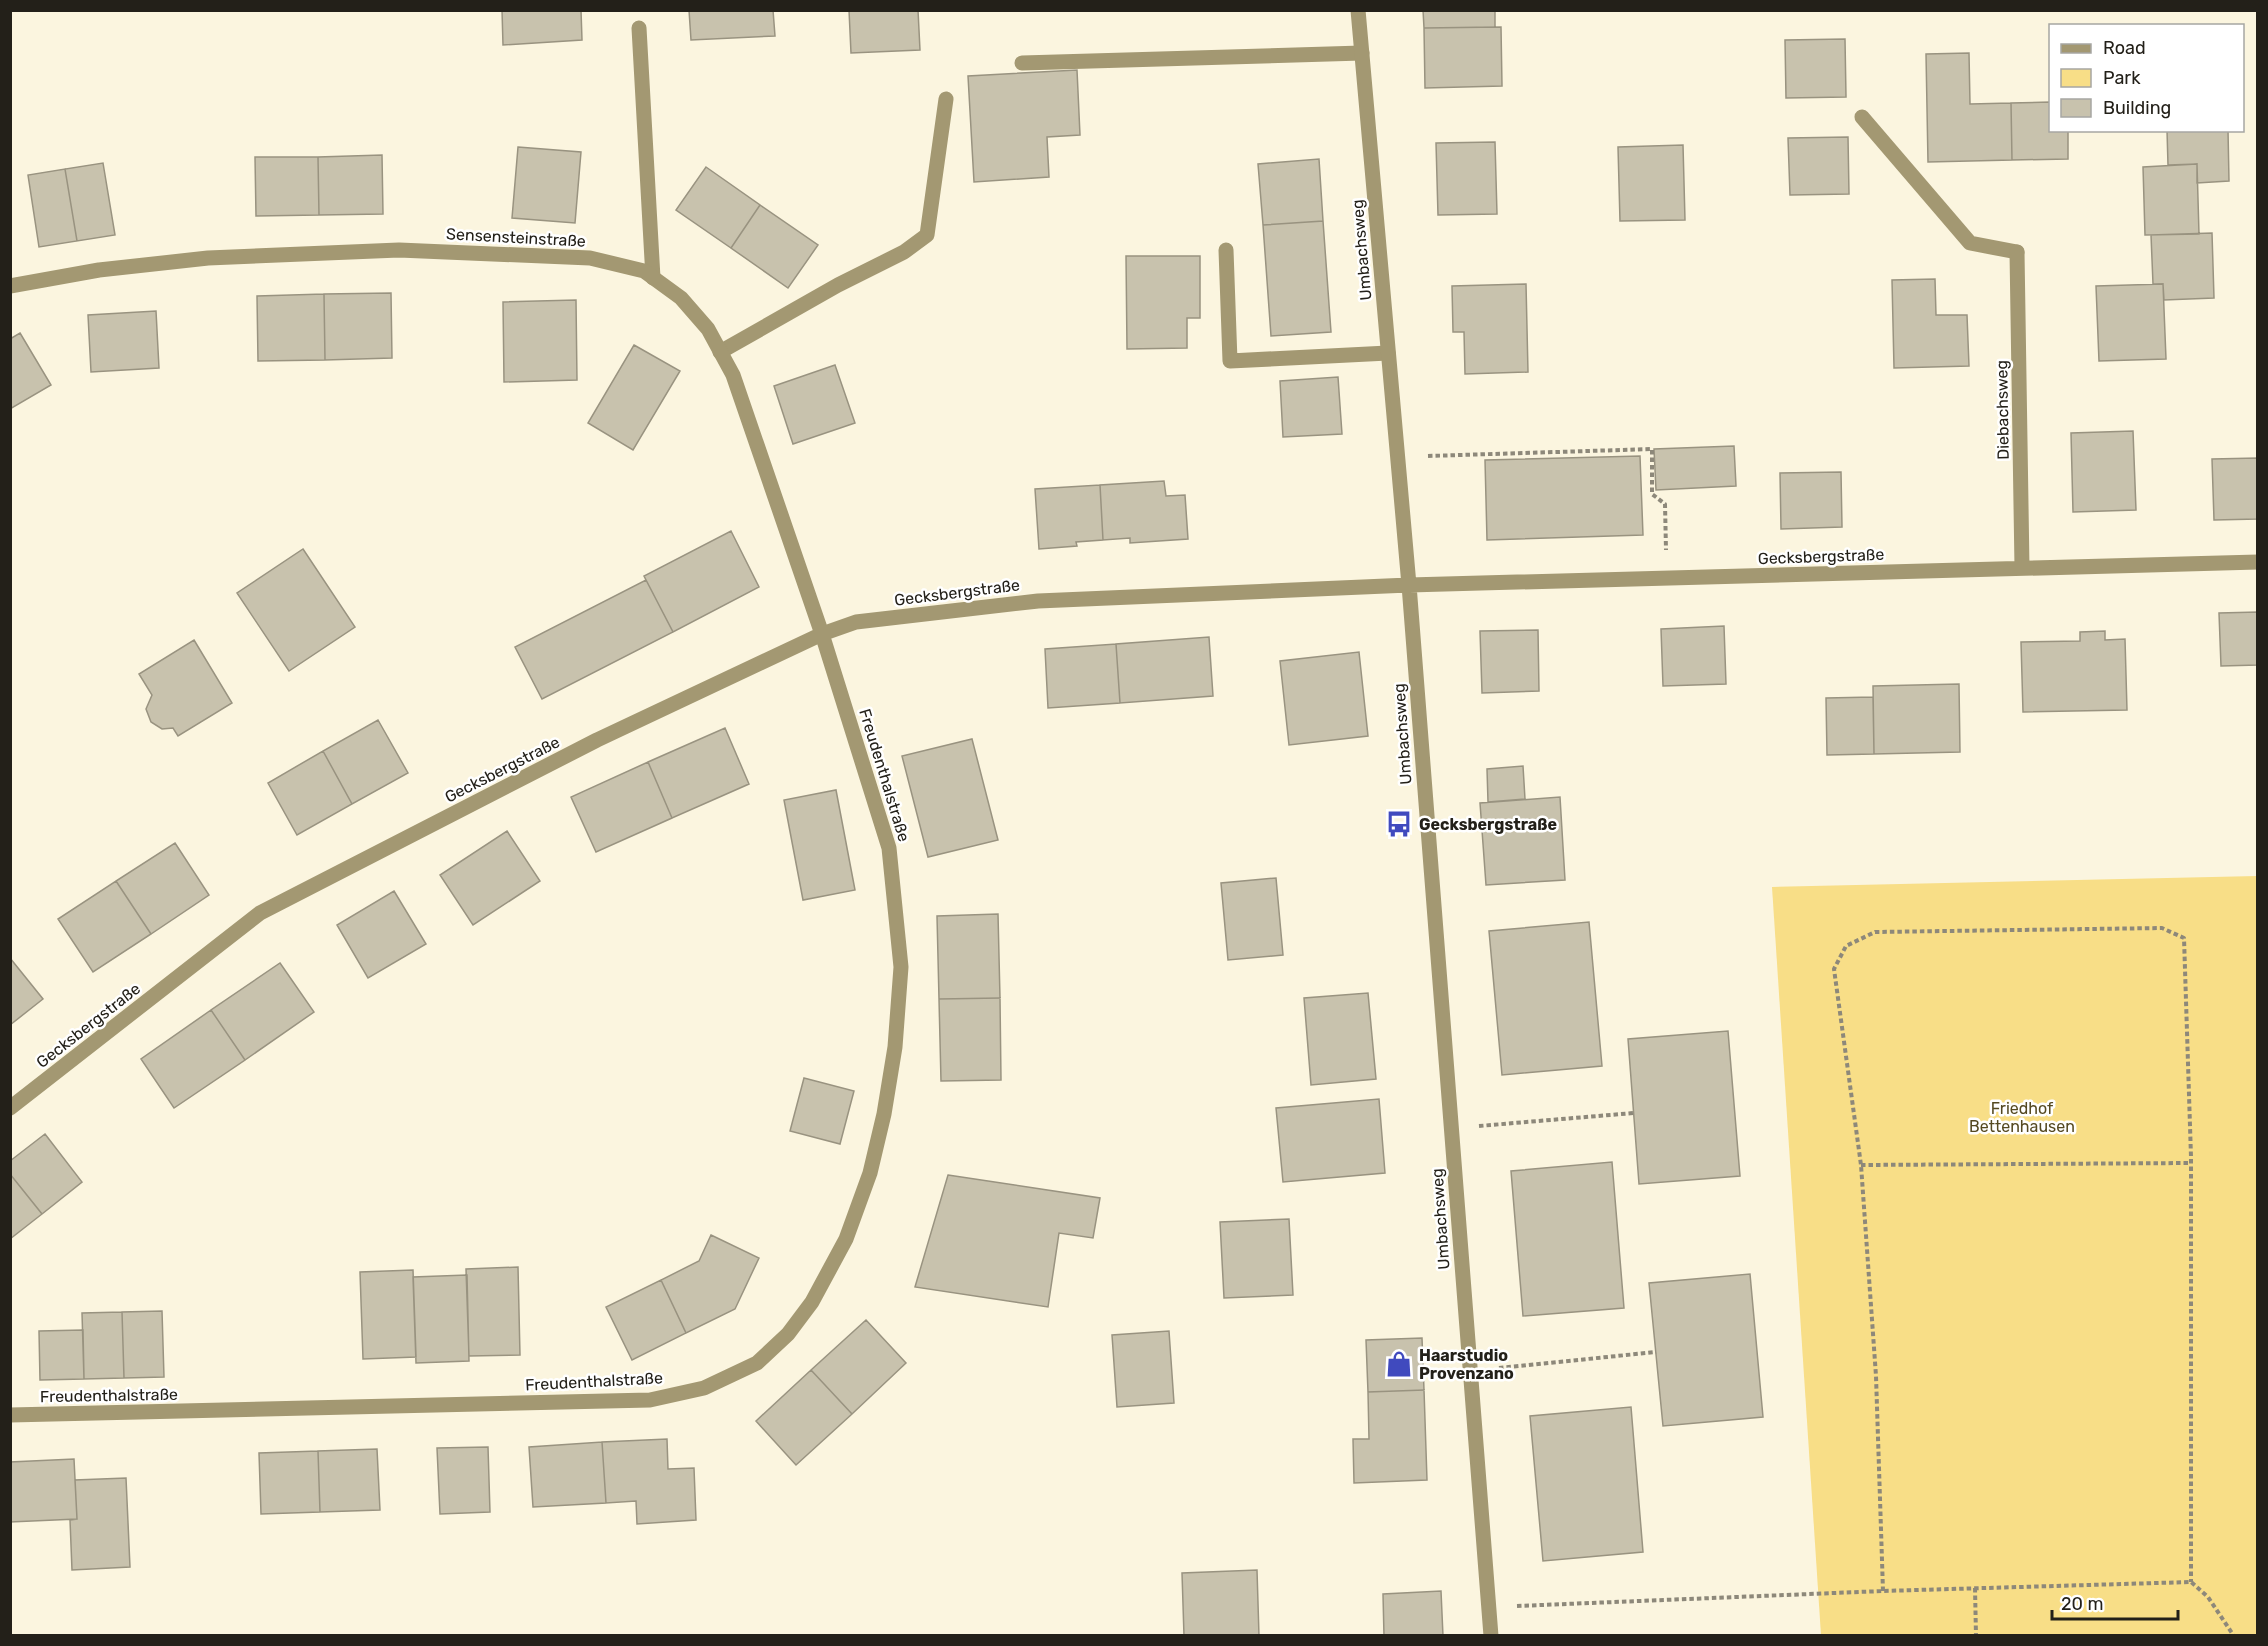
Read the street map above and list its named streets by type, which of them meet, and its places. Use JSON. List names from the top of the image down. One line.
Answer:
{"streets":{"street":["Sensensteinstraße","Umbachsweg","Diebachsweg","Gecksbergstraße","Freudenthalstraße"]},"crossings":[["Sensensteinstraße","Gecksbergstraße"],["Sensensteinstraße","Freudenthalstraße"],["Umbachsweg","Gecksbergstraße"],["Diebachsweg","Gecksbergstraße"],["Gecksbergstraße","Freudenthalstraße"]],"parks":["Friedhof Bettenhausen"],"places":{"bus stop":["Gecksbergstraße"],"shop":["Haarstudio Provenzano"]},"legend":["Road","Park","Building"],"scale_bar":"20 m"}
